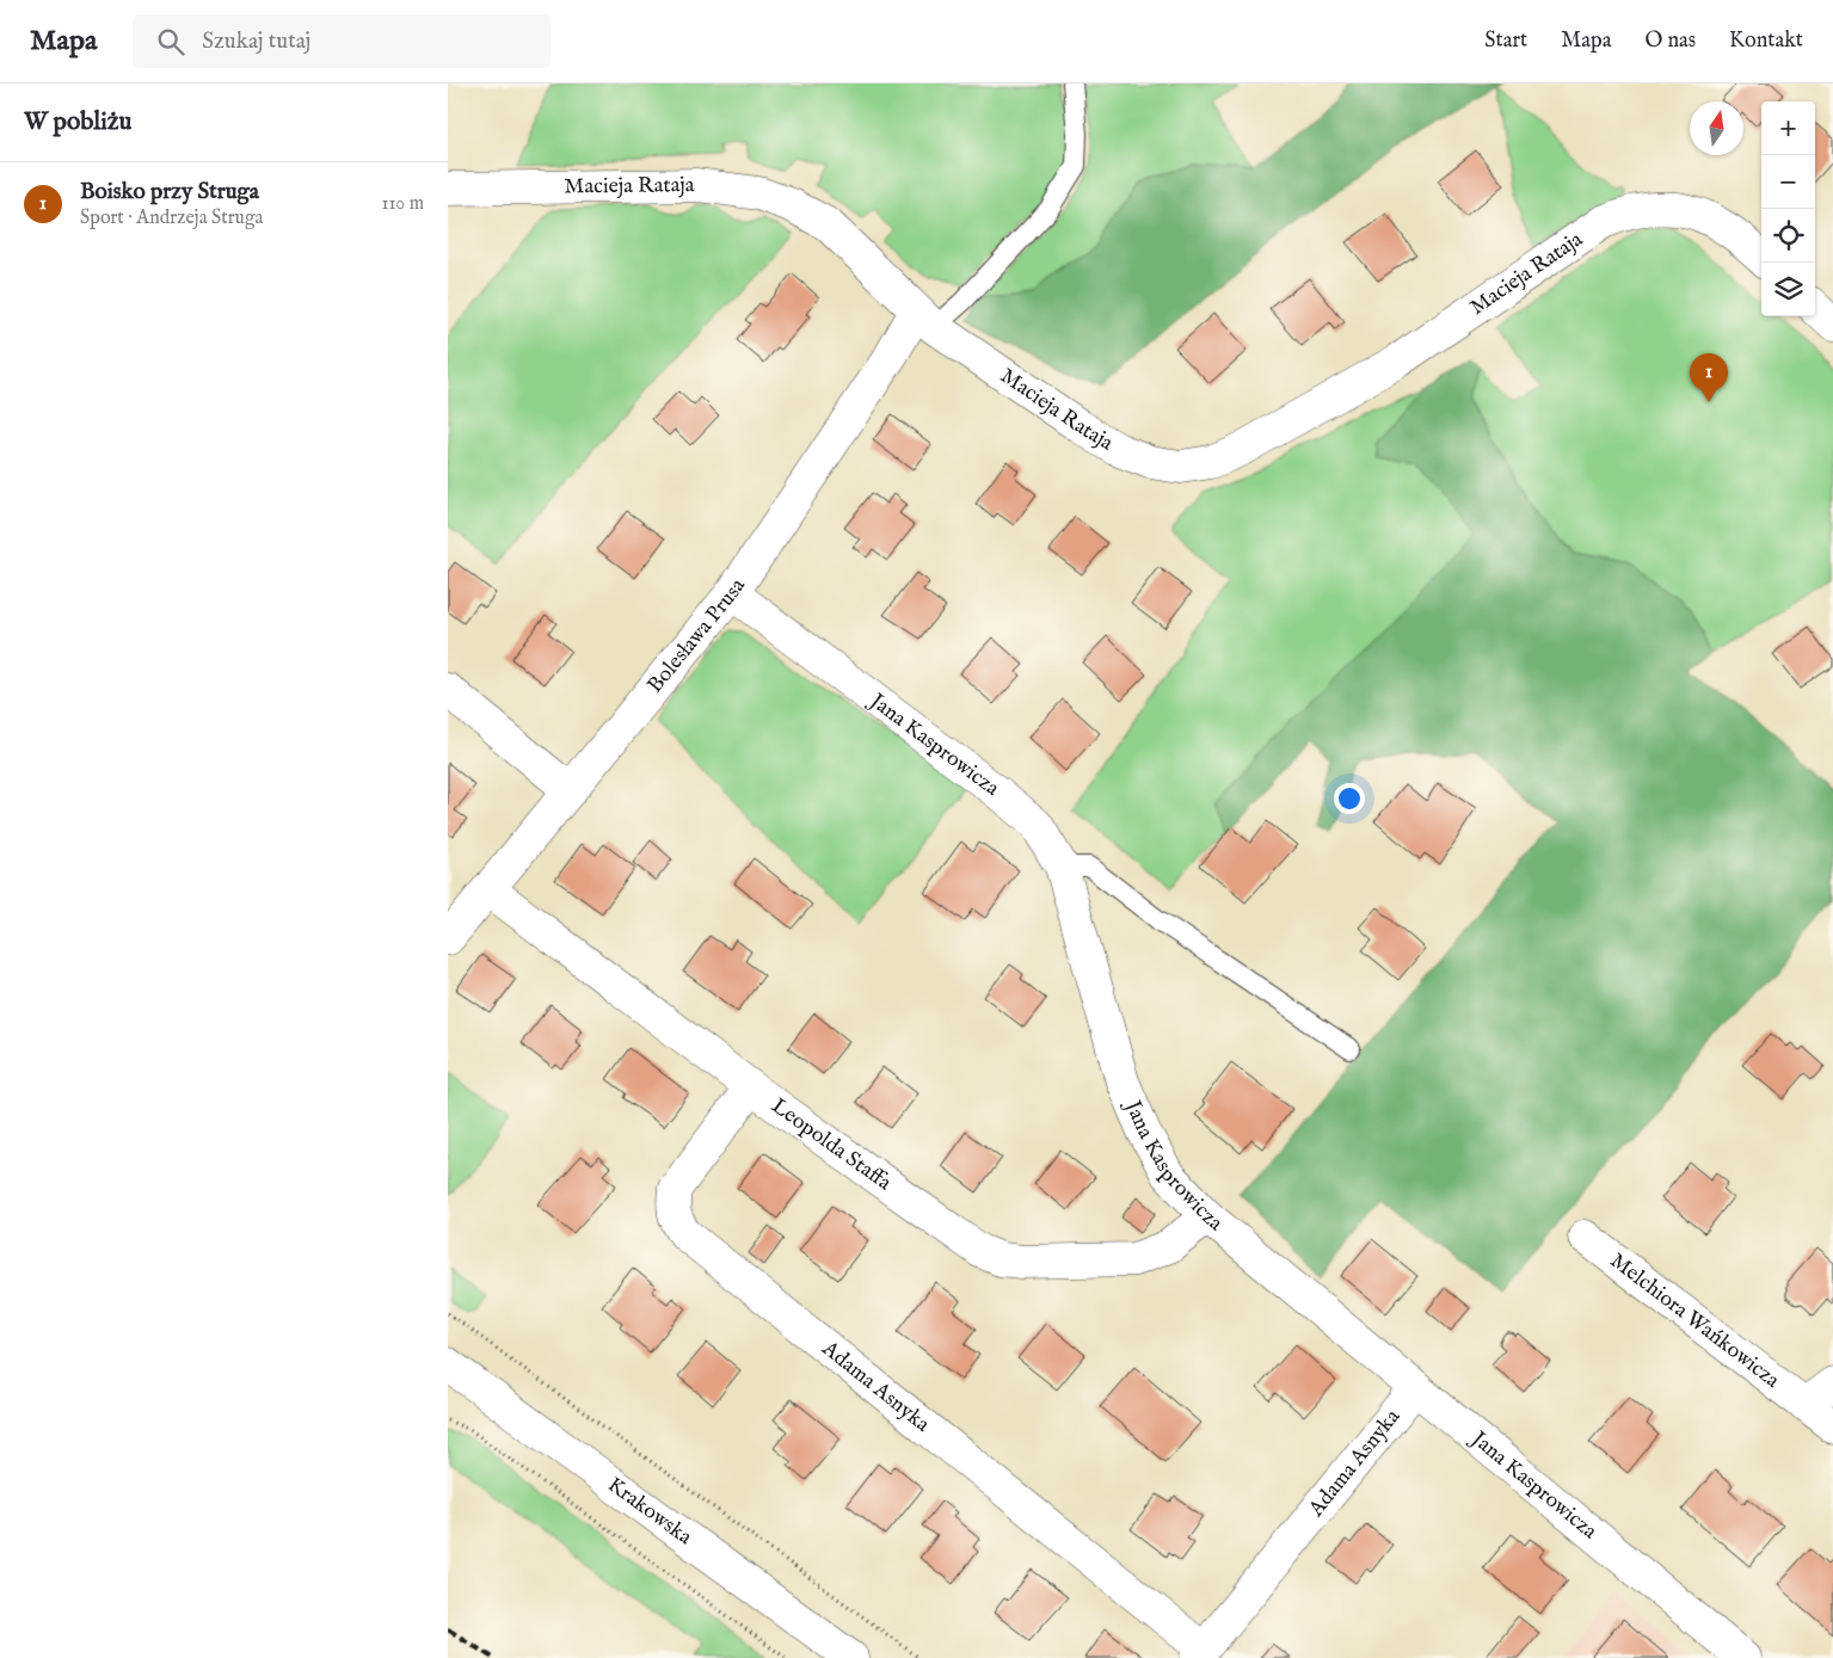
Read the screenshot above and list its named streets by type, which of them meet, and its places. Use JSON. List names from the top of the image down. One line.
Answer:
{"streets":{"street":["Macieja Rataja","Bolesława Prusa","Jana Kasprowicza","Leopolda Staffa","Melchiora Wańkowicza","Adama Asnyka","Krakowska"]},"crossings":[["Macieja Rataja","Bolesława Prusa"],["Bolesława Prusa","Jana Kasprowicza"],["Bolesława Prusa","Leopolda Staffa"],["Jana Kasprowicza","Leopolda Staffa"],["Jana Kasprowicza","Adama Asnyka"],["Leopolda Staffa","Adama Asnyka"]],"north":"top","page":{"header":"Mapa","search":"Szukaj tutaj","nav":["Start","Mapa","O nas","Kontakt"],"heading":"W pobliżu","map_buttons":["+","−"],"list":[{"mark":"1","name":"Boisko przy Struga","note":"Sport · Andrzeja Struga","value":"110 m"}],"pins":"1"}}
